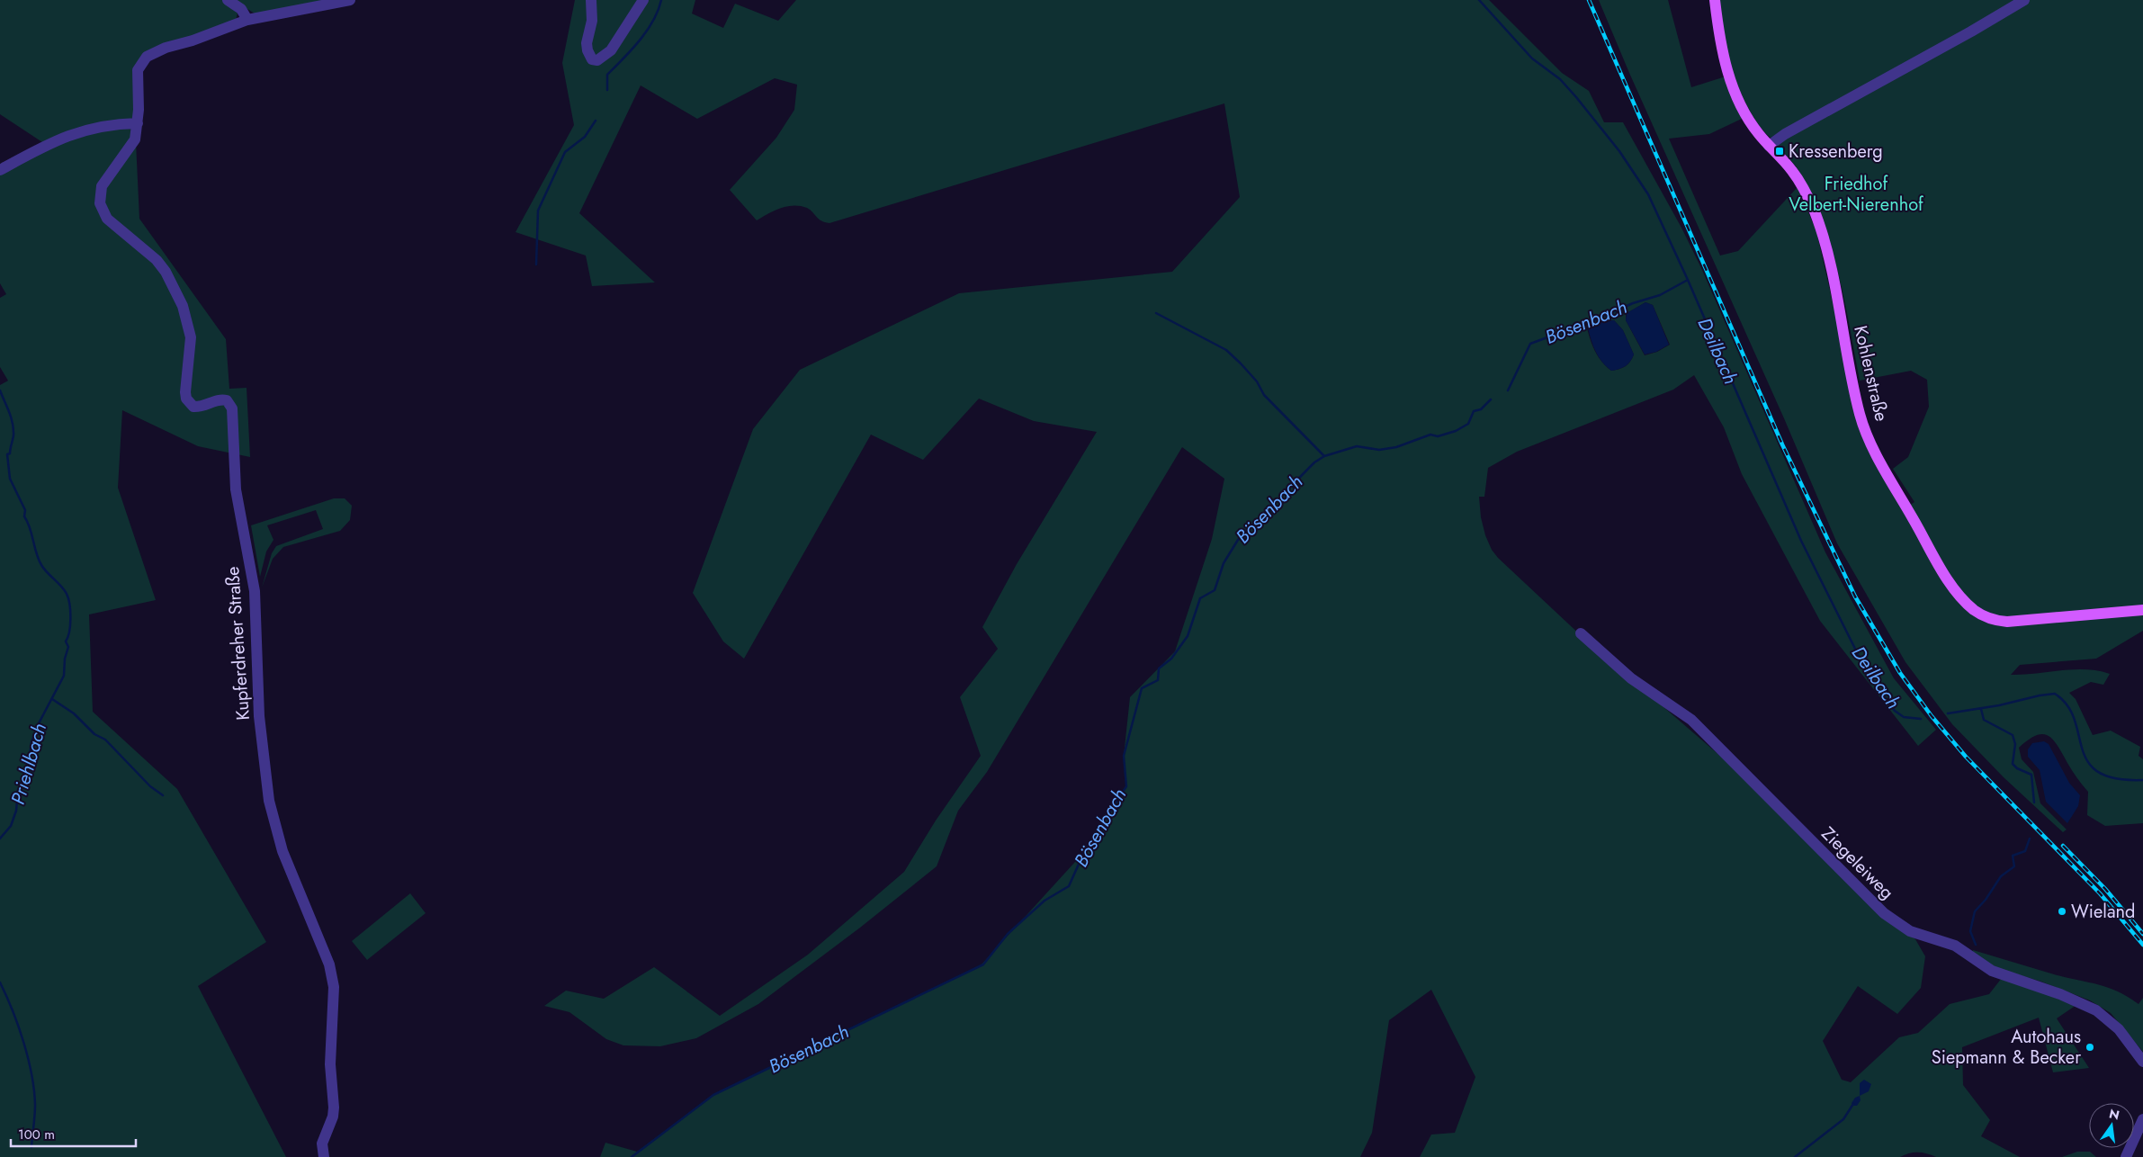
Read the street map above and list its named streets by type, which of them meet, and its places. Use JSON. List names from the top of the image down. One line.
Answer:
{"streets":{"main road":["Kohlenstraße"],"street":["Kupferdreher Straße","Ziegeleiweg"]},"water":["Bösenbach","Deilbach","Priehlbach"],"parks":["Friedhof Velbert-Nierenhof"],"places":{"transit":["Kressenberg"],"other":["Wieland","Autohaus Siepmann & Becker"]},"scale_bar":"100 m","north":"top"}
